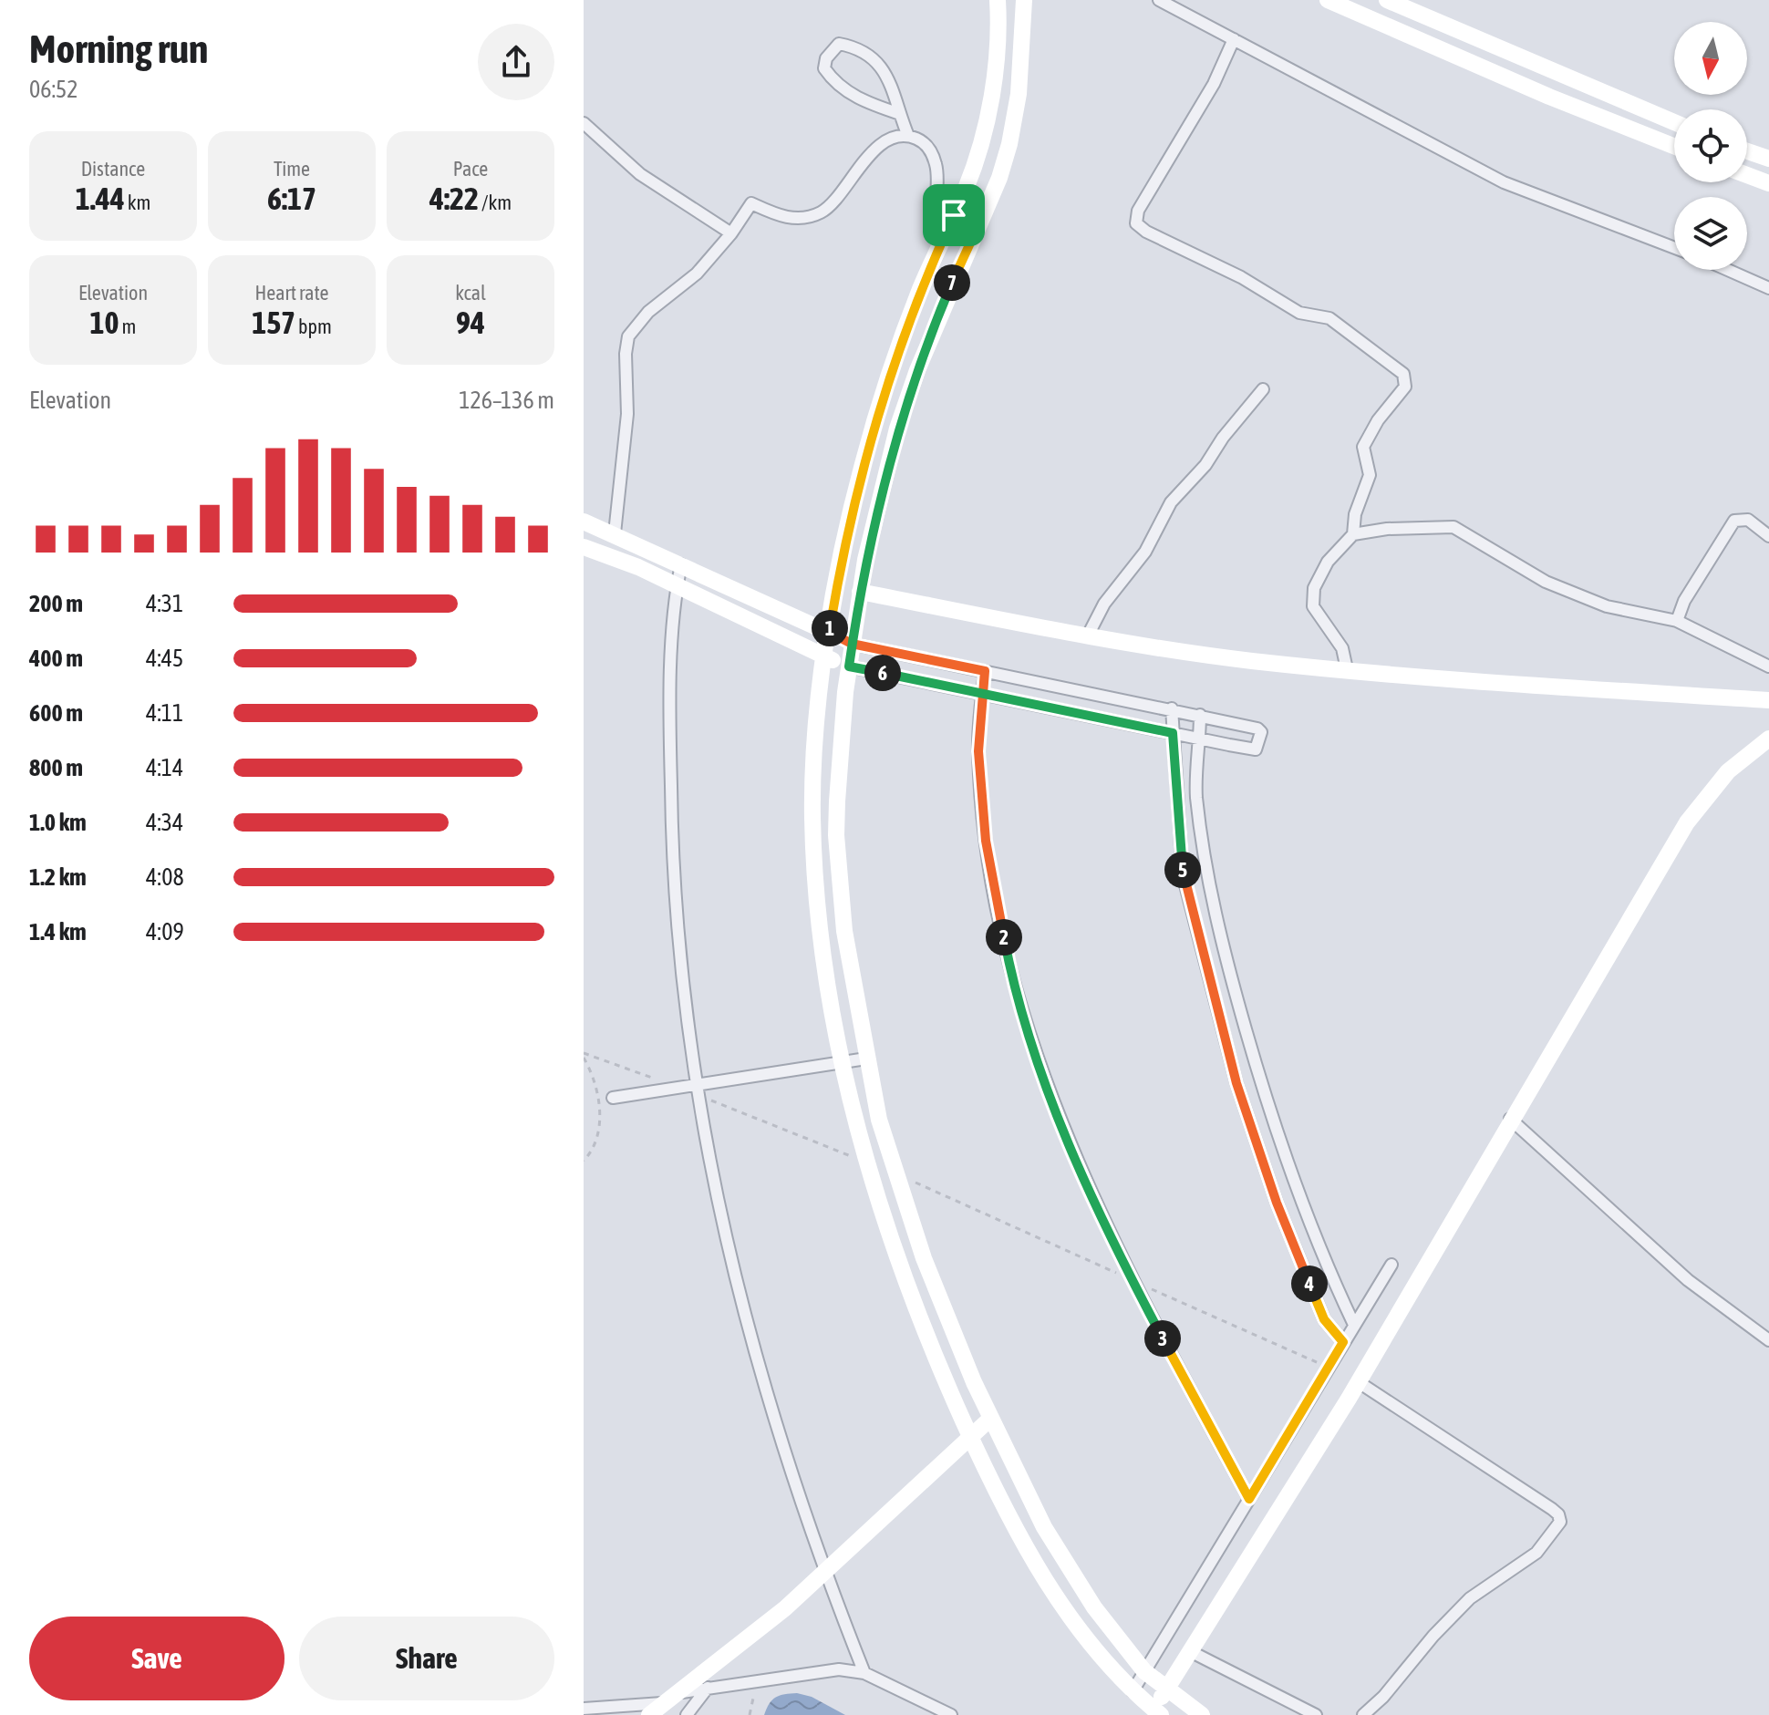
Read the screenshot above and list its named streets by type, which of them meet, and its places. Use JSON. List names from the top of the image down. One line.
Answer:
{"north":"bottom","page":{"heading":["Morning run","06:52"],"stats":[["Distance","1.44 km"],["Time","6:17"],["Pace","4:22 /km"],["Elevation","10 m"],["Heart rate","157 bpm"],["kcal","94"]],"pins":["7","1","6","5","2","4","3"],"chart":["Elevation","126–136 m"],"list":[{"name":"200 m","note":"4:31"},{"name":"400 m","note":"4:45"},{"name":"600 m","note":"4:11"},{"name":"800 m","note":"4:14"},{"name":"1.0 km","note":"4:34"},{"name":"1.2 km","note":"4:08"},{"name":"1.4 km","note":"4:09"}],"buttons":["Save","Share"]}}
